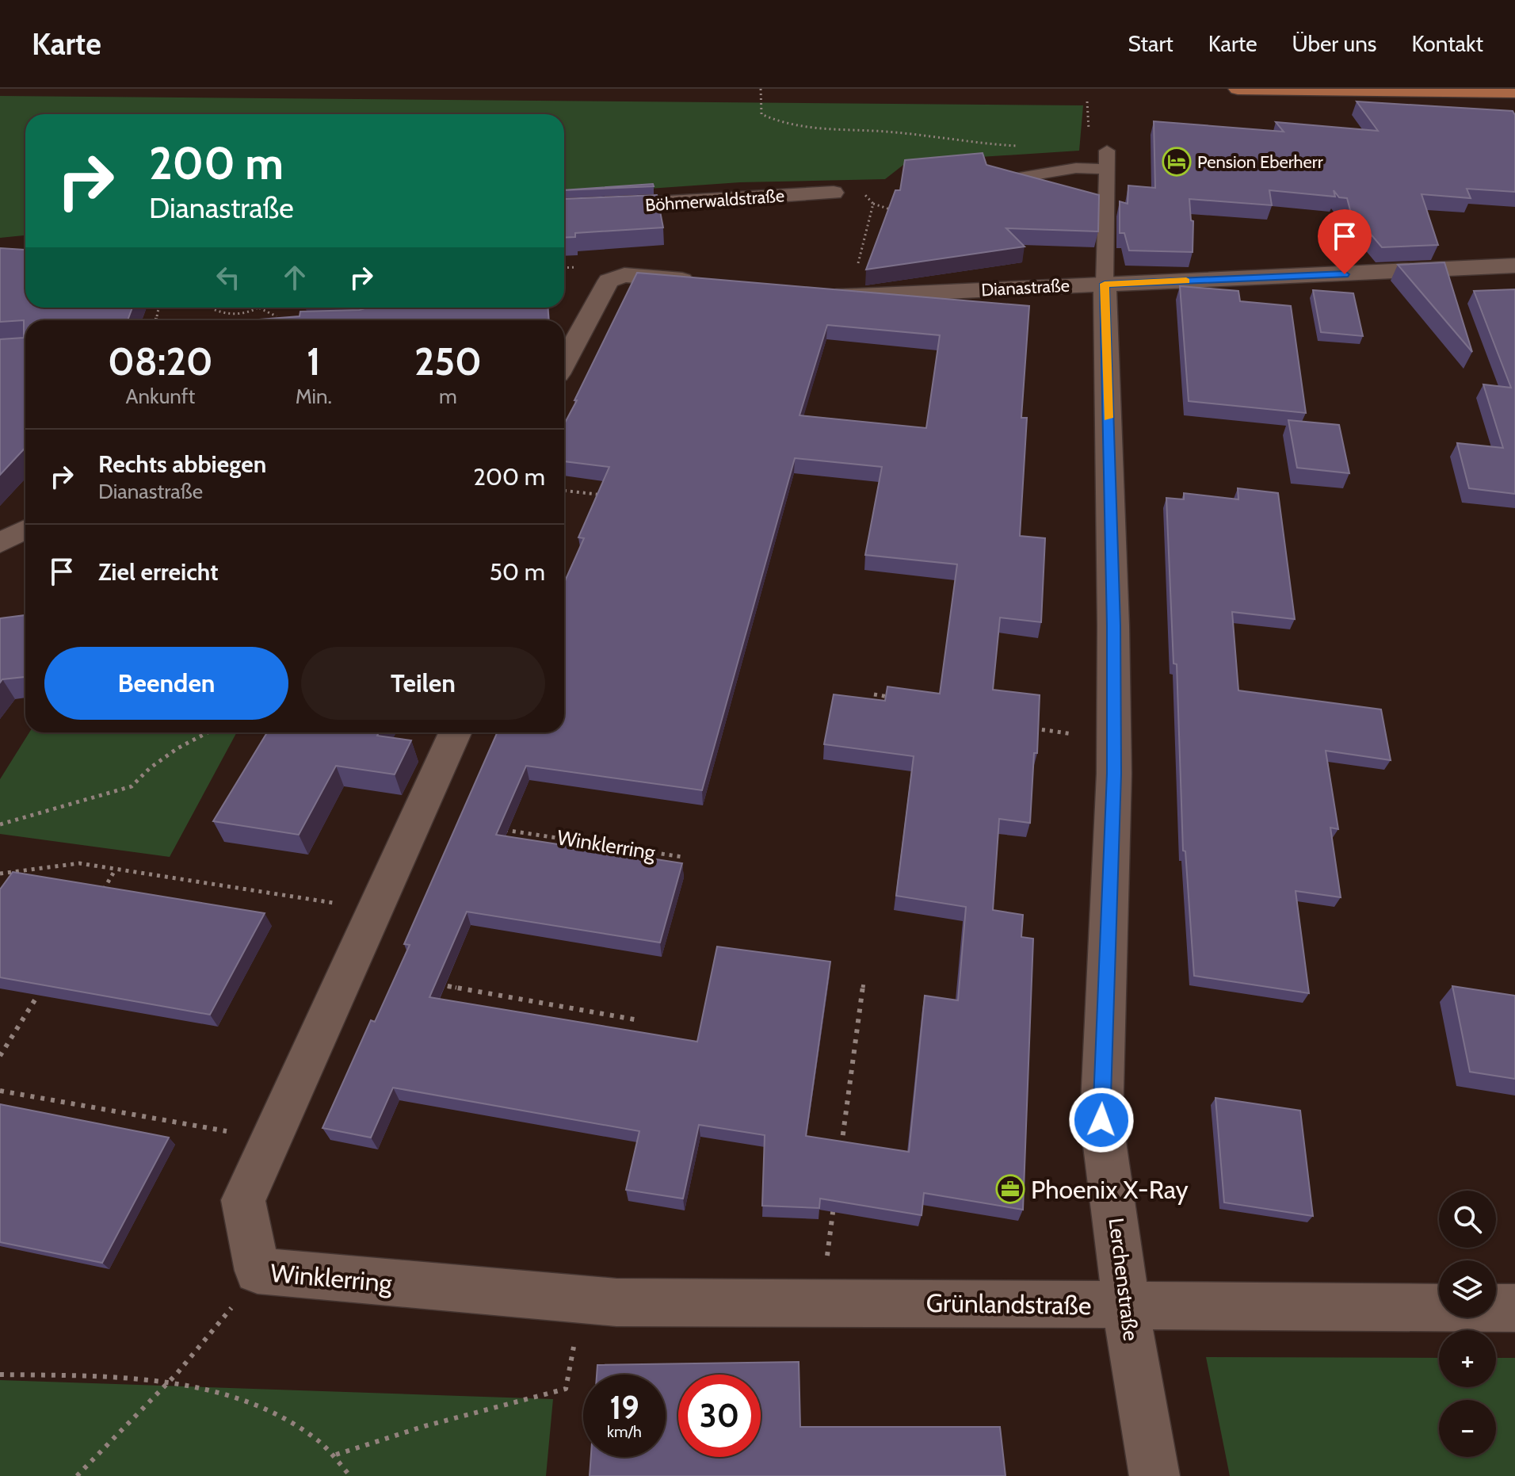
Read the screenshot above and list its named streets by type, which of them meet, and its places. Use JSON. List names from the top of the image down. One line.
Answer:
{"streets":{"street":["Böhmerwaldstraße","Dianastraße","Winklerring","Lerchenstraße","Grünlandstraße"]},"crossings":[["Dianastraße","Lerchenstraße"],["Winklerring","Grünlandstraße"],["Lerchenstraße","Grünlandstraße"]],"places":{"hotel":["Pension Eberherr"],"office":["Phoenix X-Ray"]},"page":{"header":"Karte","nav":["Start","Karte","Über uns","Kontakt"],"turn":["200 m","Dianastraße"],"eta":["08:20","Ankunft","1","Min.","250","m"],"list":[{"name":"Rechts abbiegen","note":"Dianastraße","value":"200 m"},{"name":"Ziel erreicht","value":"50 m"}],"buttons":["Beenden","Teilen"],"map_buttons":["+","−"],"speed":"19 km/h","limit":"30"}}
